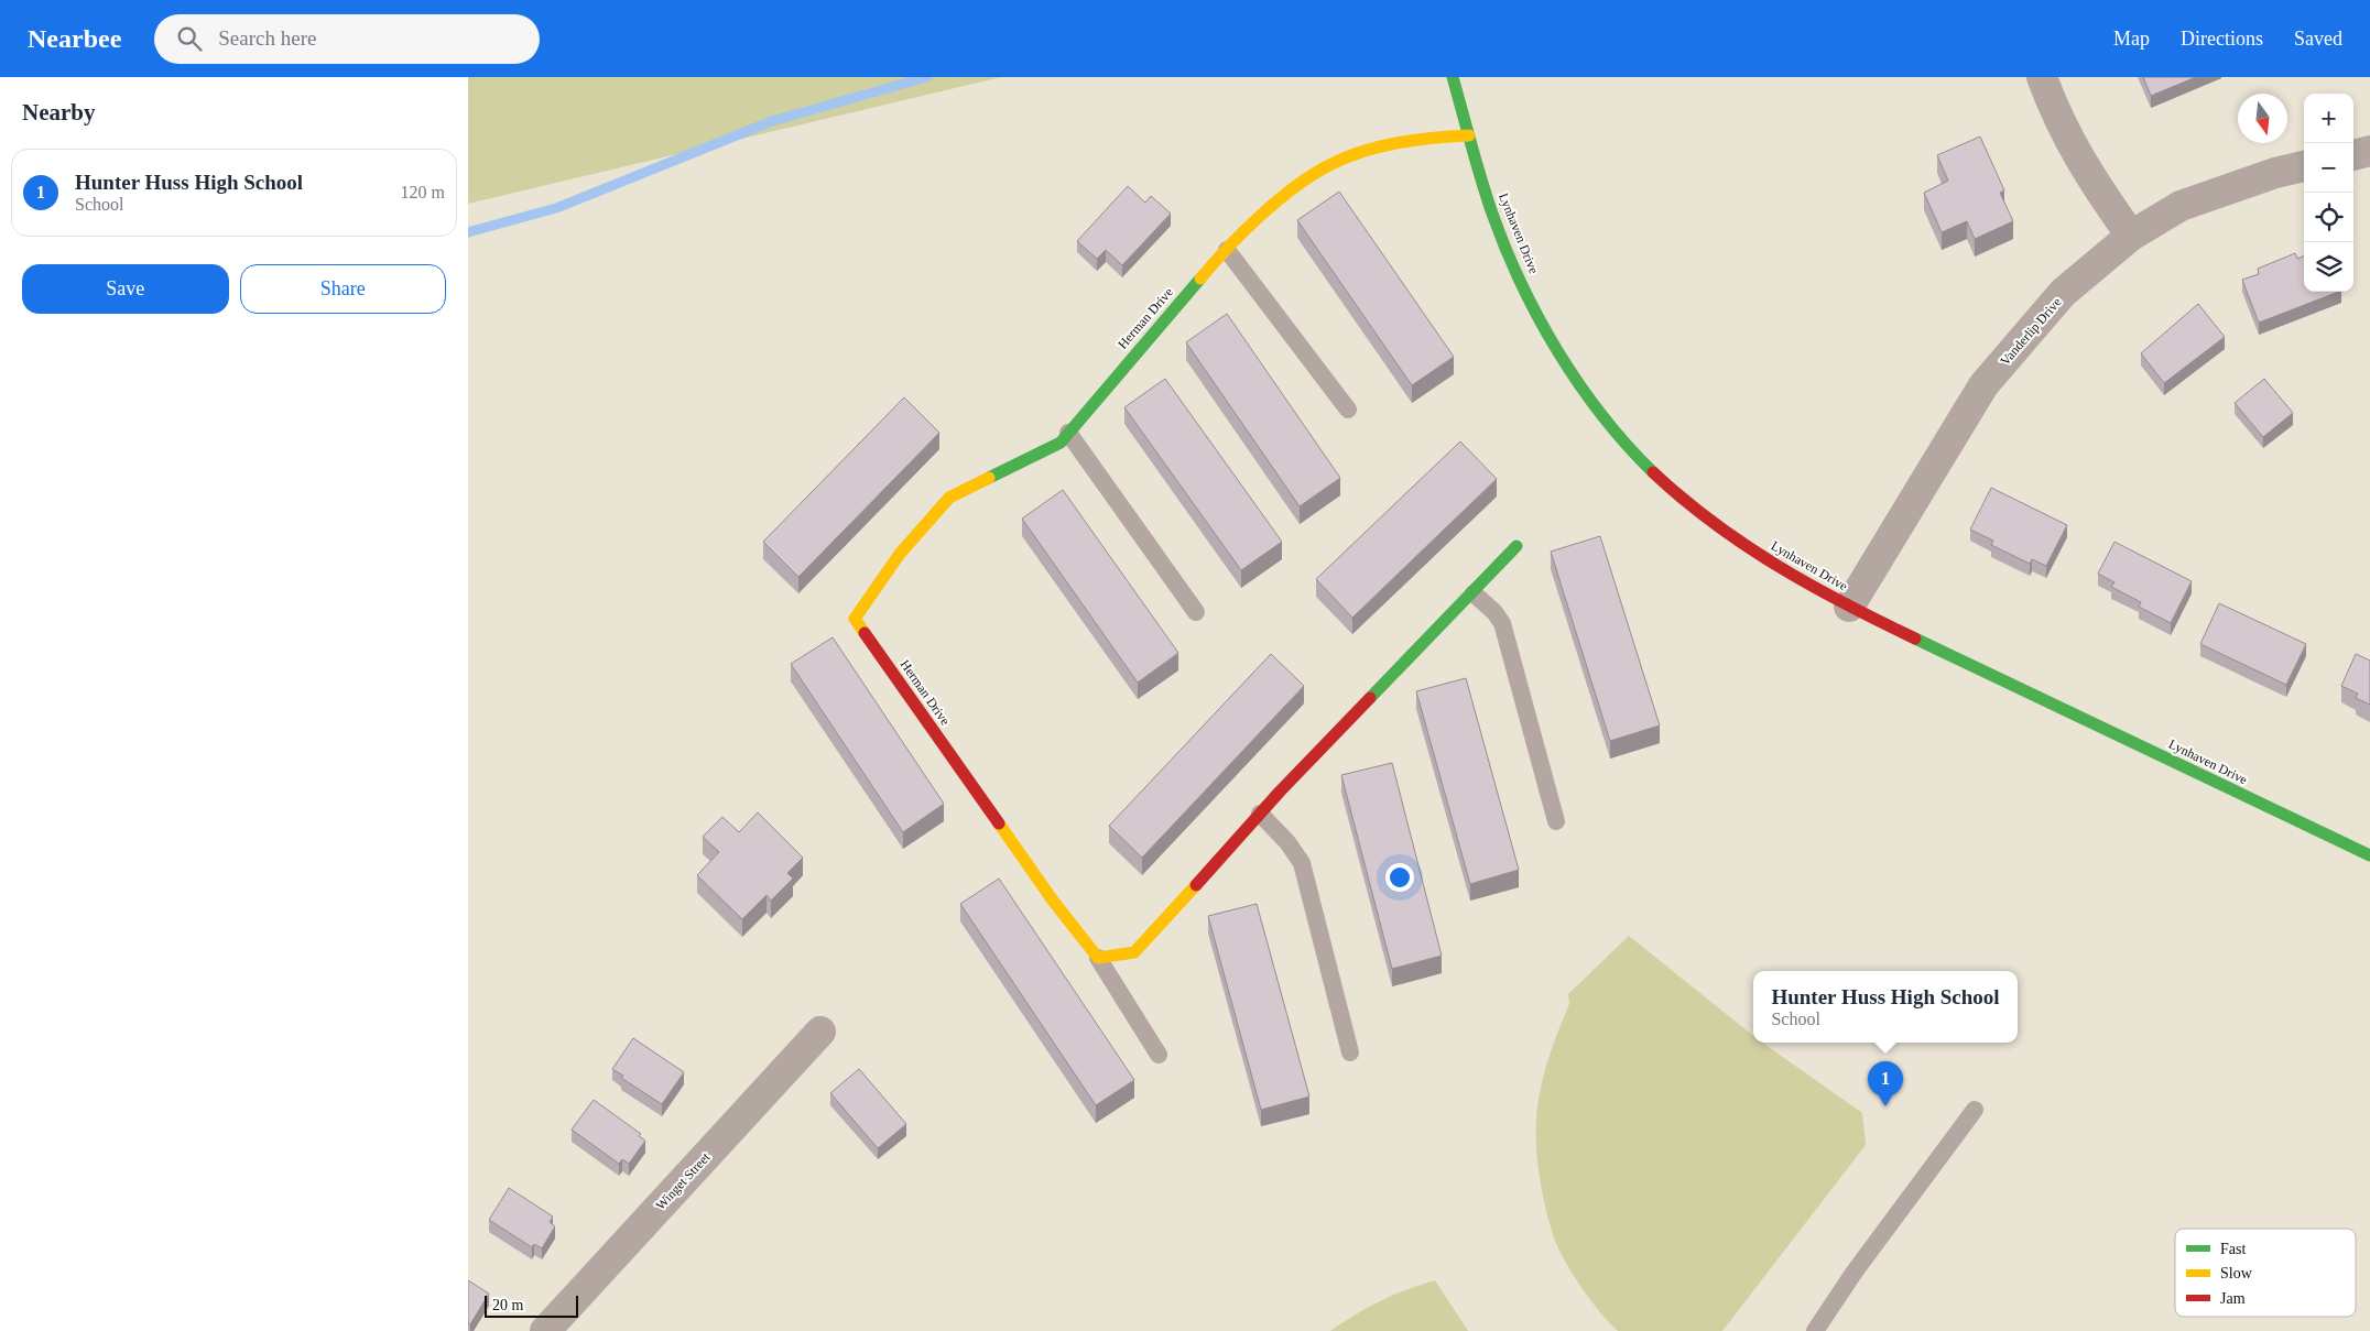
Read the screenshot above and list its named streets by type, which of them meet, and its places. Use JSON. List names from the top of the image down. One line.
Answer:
{"streets":{"street":["Lynhaven Drive","Herman Drive","Vanderlip Drive","Winget Street"]},"crossings":[["Lynhaven Drive","Herman Drive"],["Lynhaven Drive","Vanderlip Drive"]],"legend":["Fast","Slow","Jam"],"scale_bar":"20 m","north":"bottom","page":{"header":"Nearbee","search":"Search here","nav":["Map","Directions","Saved"],"heading":"Nearby","map_buttons":["+","−"],"list":[{"mark":"1","name":"Hunter Huss High School","note":"School","value":"120 m"}],"buttons":["Save","Share"],"popup":["Hunter Huss High School","School"],"pins":"1","scale":"20 m"}}
